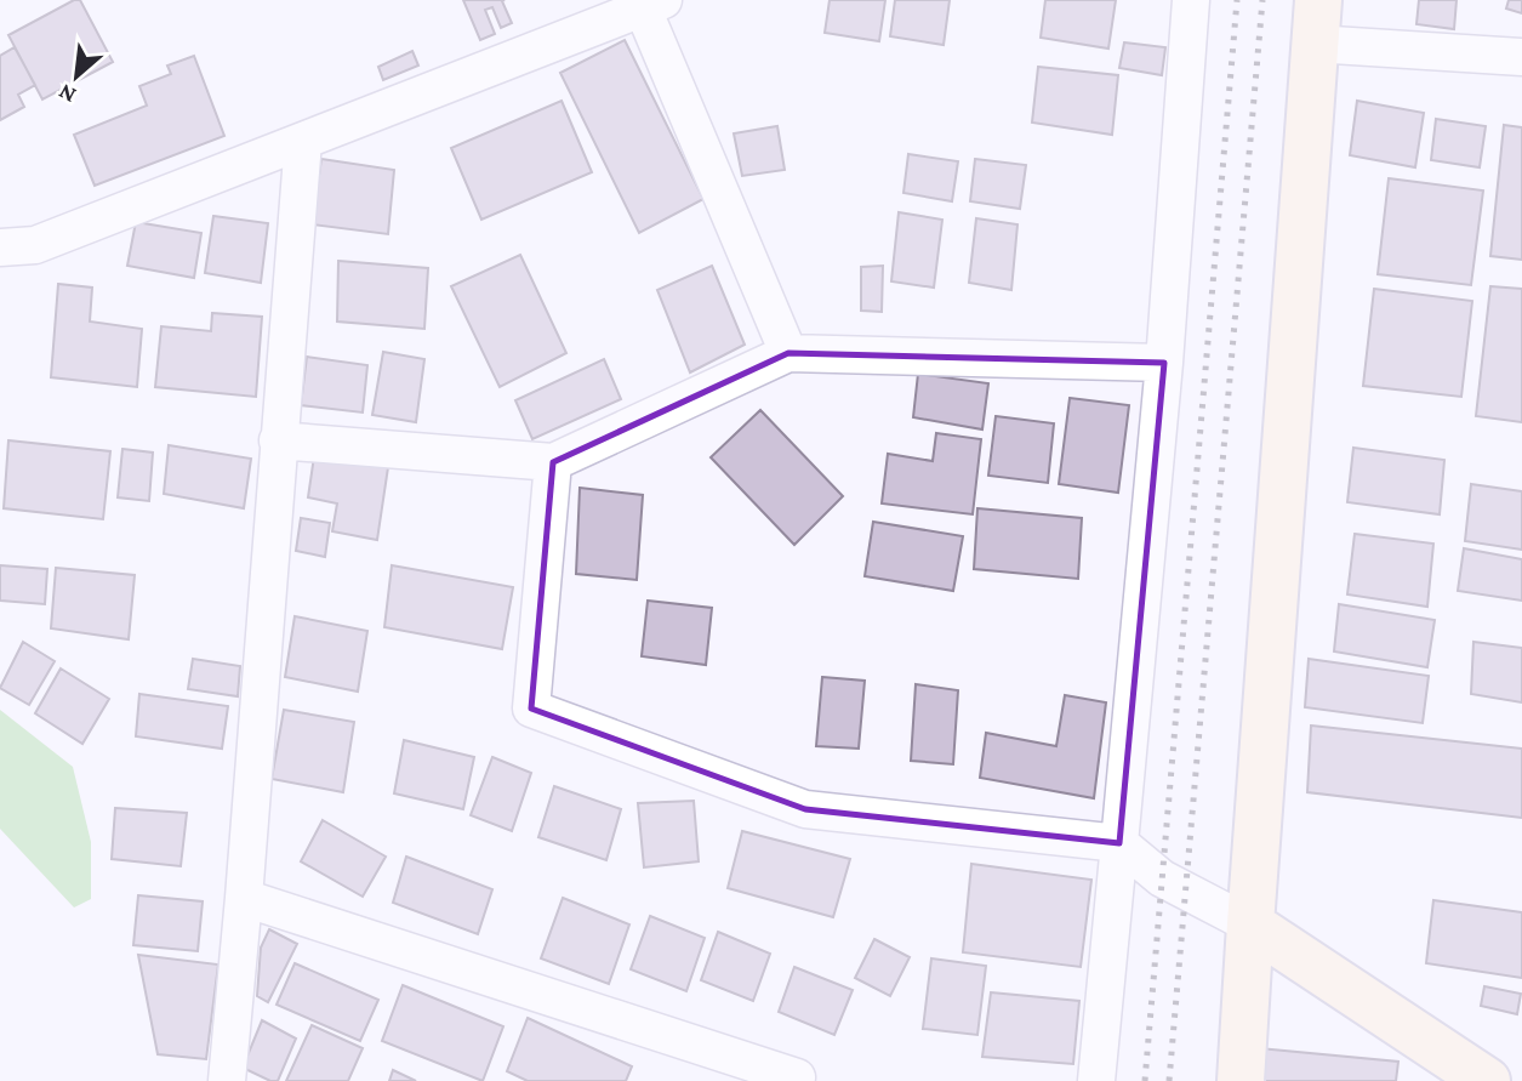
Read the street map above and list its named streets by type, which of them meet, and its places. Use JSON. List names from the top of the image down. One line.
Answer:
{"north":"bottom left"}
